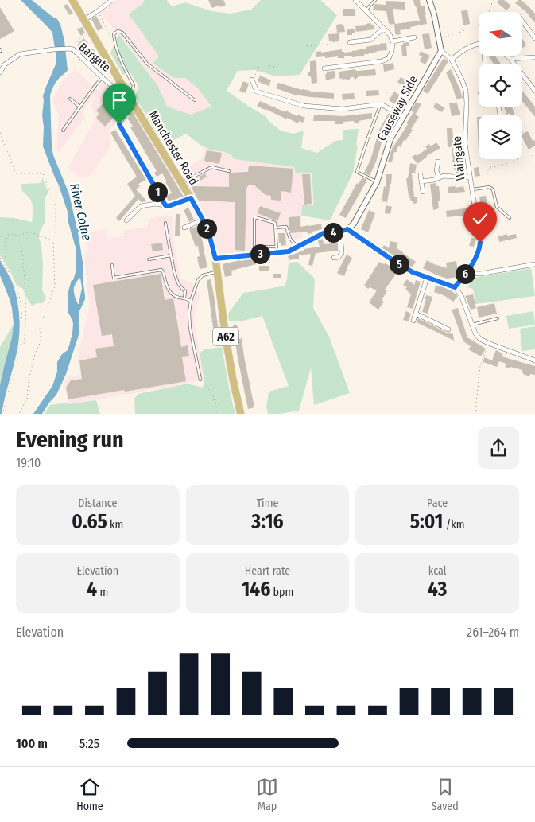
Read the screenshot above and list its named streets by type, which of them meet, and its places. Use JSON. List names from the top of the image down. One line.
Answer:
{"streets":{"main road":["Manchester Road","A62"],"street":["Bargate","Causeway Side","Waingate"]},"crossings":[["Bargate","Manchester Road"],["Causeway Side","Waingate"]],"water":["River Colne"],"north":"left","page":{"pins":["1","2","4","3","5","6"],"heading":["Evening run","19:10"],"stats":[["Distance","0.65 km"],["Time","3:16"],["Pace","5:01 /km"],["Elevation","4 m"],["Heart rate","146 bpm"],["kcal","43"]],"chart":["Elevation","261–264 m"],"list":[{"name":"100 m","note":"5:25"}],"tabs":["Home","Map","Saved"]}}
